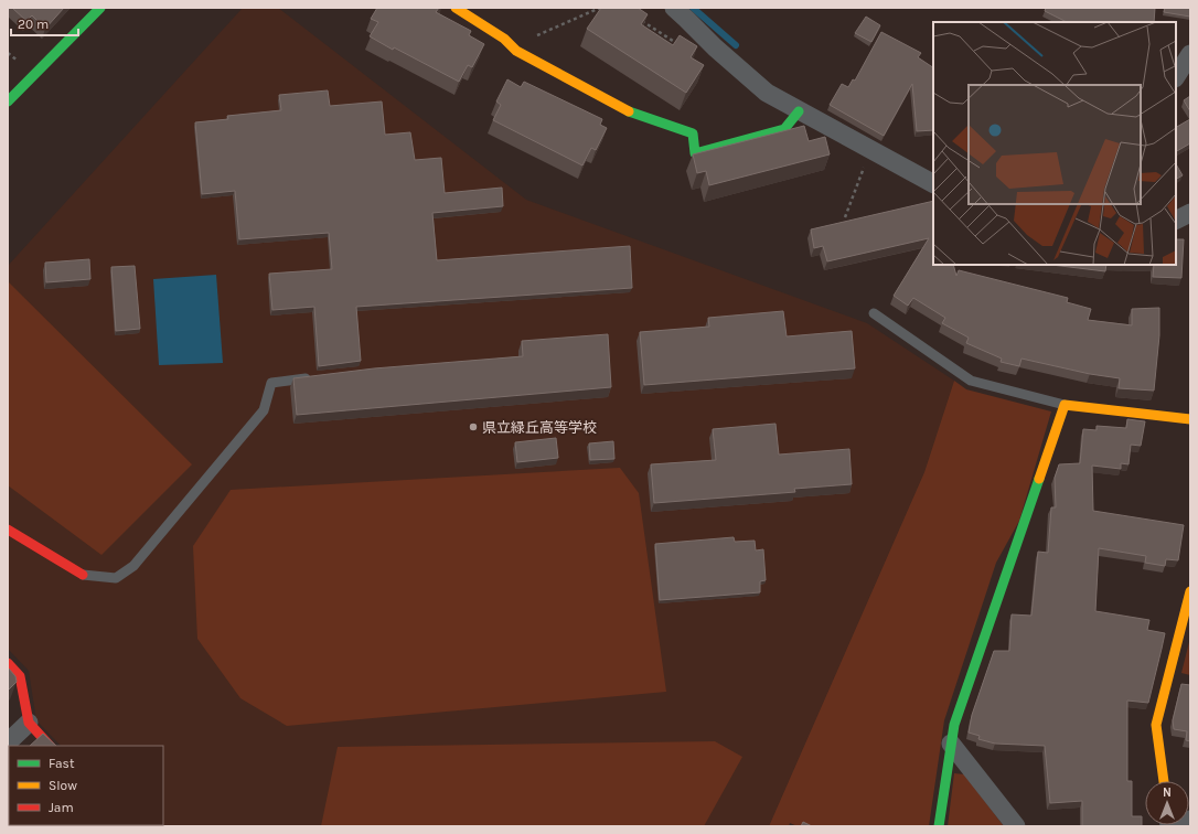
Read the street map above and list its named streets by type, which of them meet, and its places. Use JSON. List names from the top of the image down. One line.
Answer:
{"places":["県立緑丘高等学校"],"legend":["Fast","Slow","Jam"],"scale_bar":"20 m","north":"top"}
